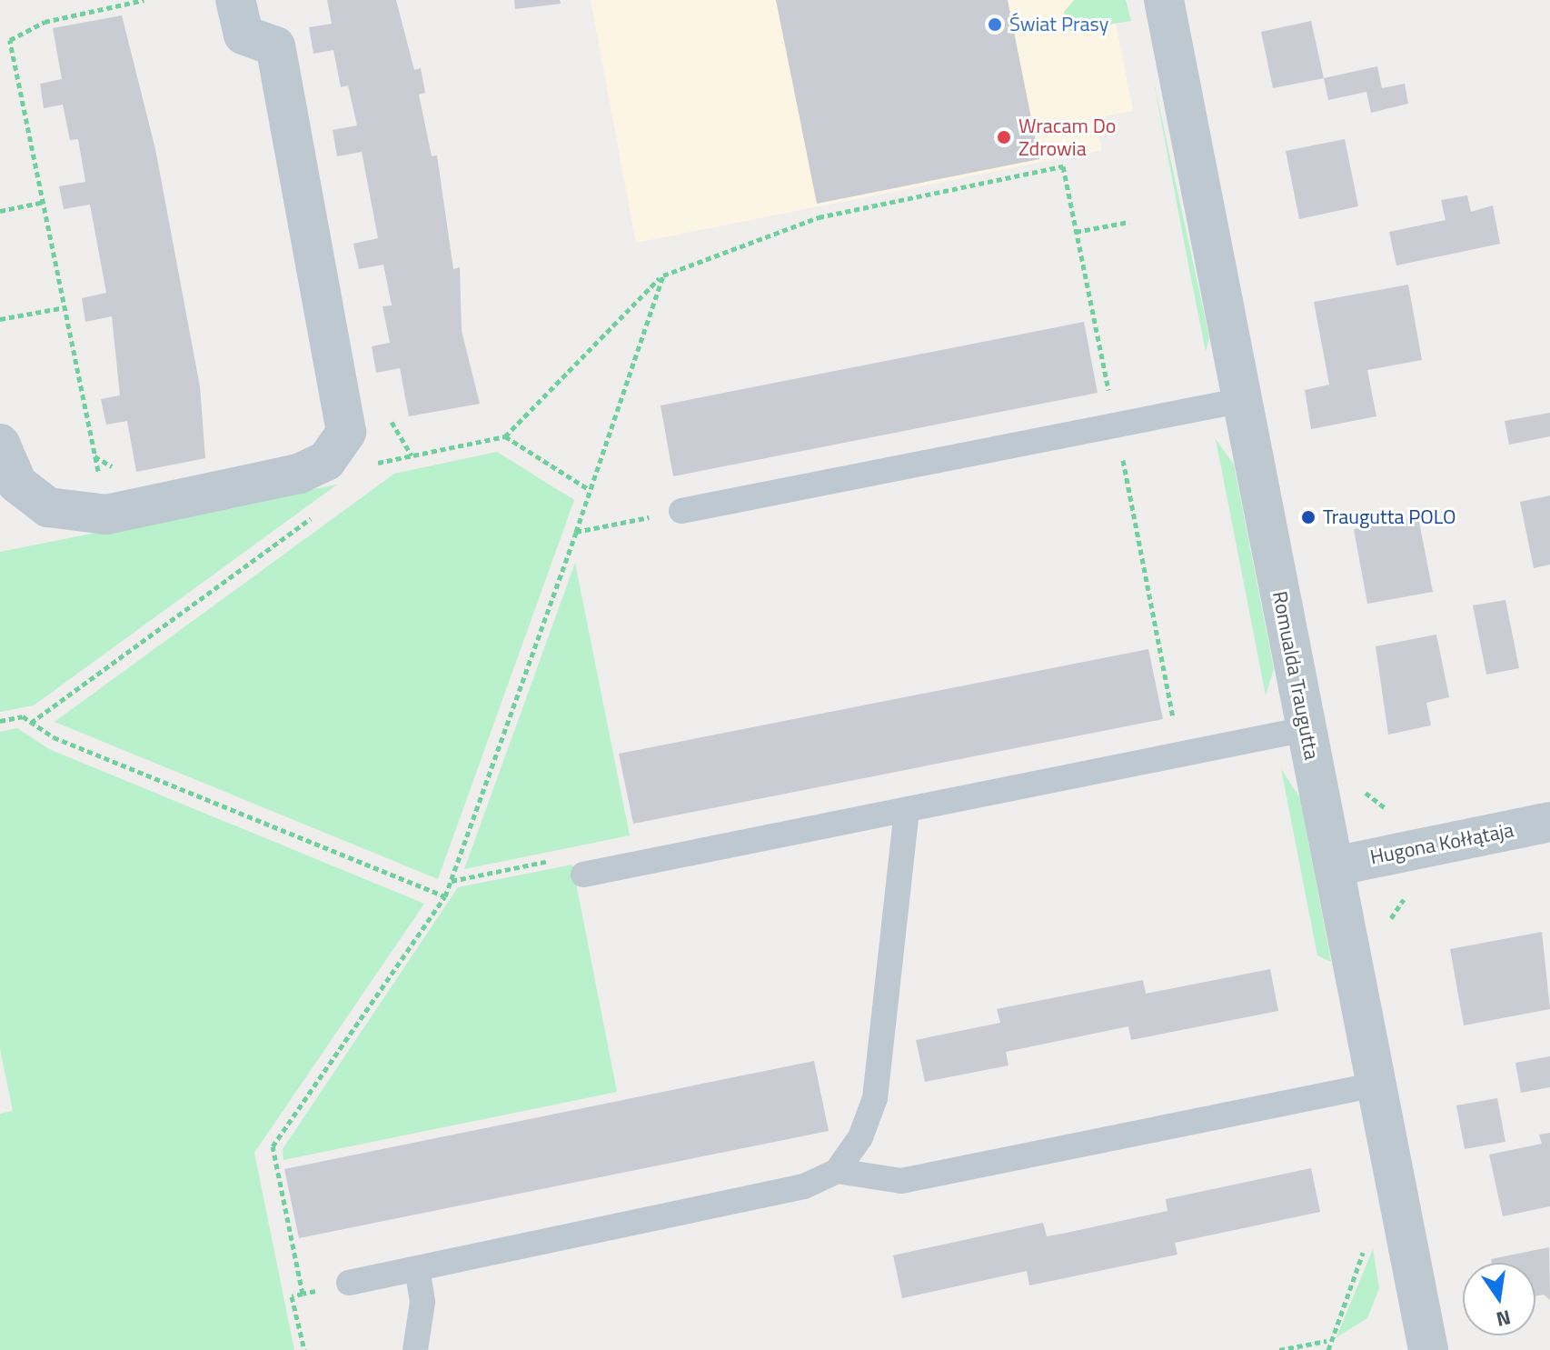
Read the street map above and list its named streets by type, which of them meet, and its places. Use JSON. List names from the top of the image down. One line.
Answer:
{"streets":{"street":["Romualda Traugutta","Hugona Kołłątaja"]},"crossings":[["Romualda Traugutta","Hugona Kołłątaja"]],"places":["Świat Prasy","Wracam Do Zdrowia","Traugutta POLO"],"north":"bottom"}
